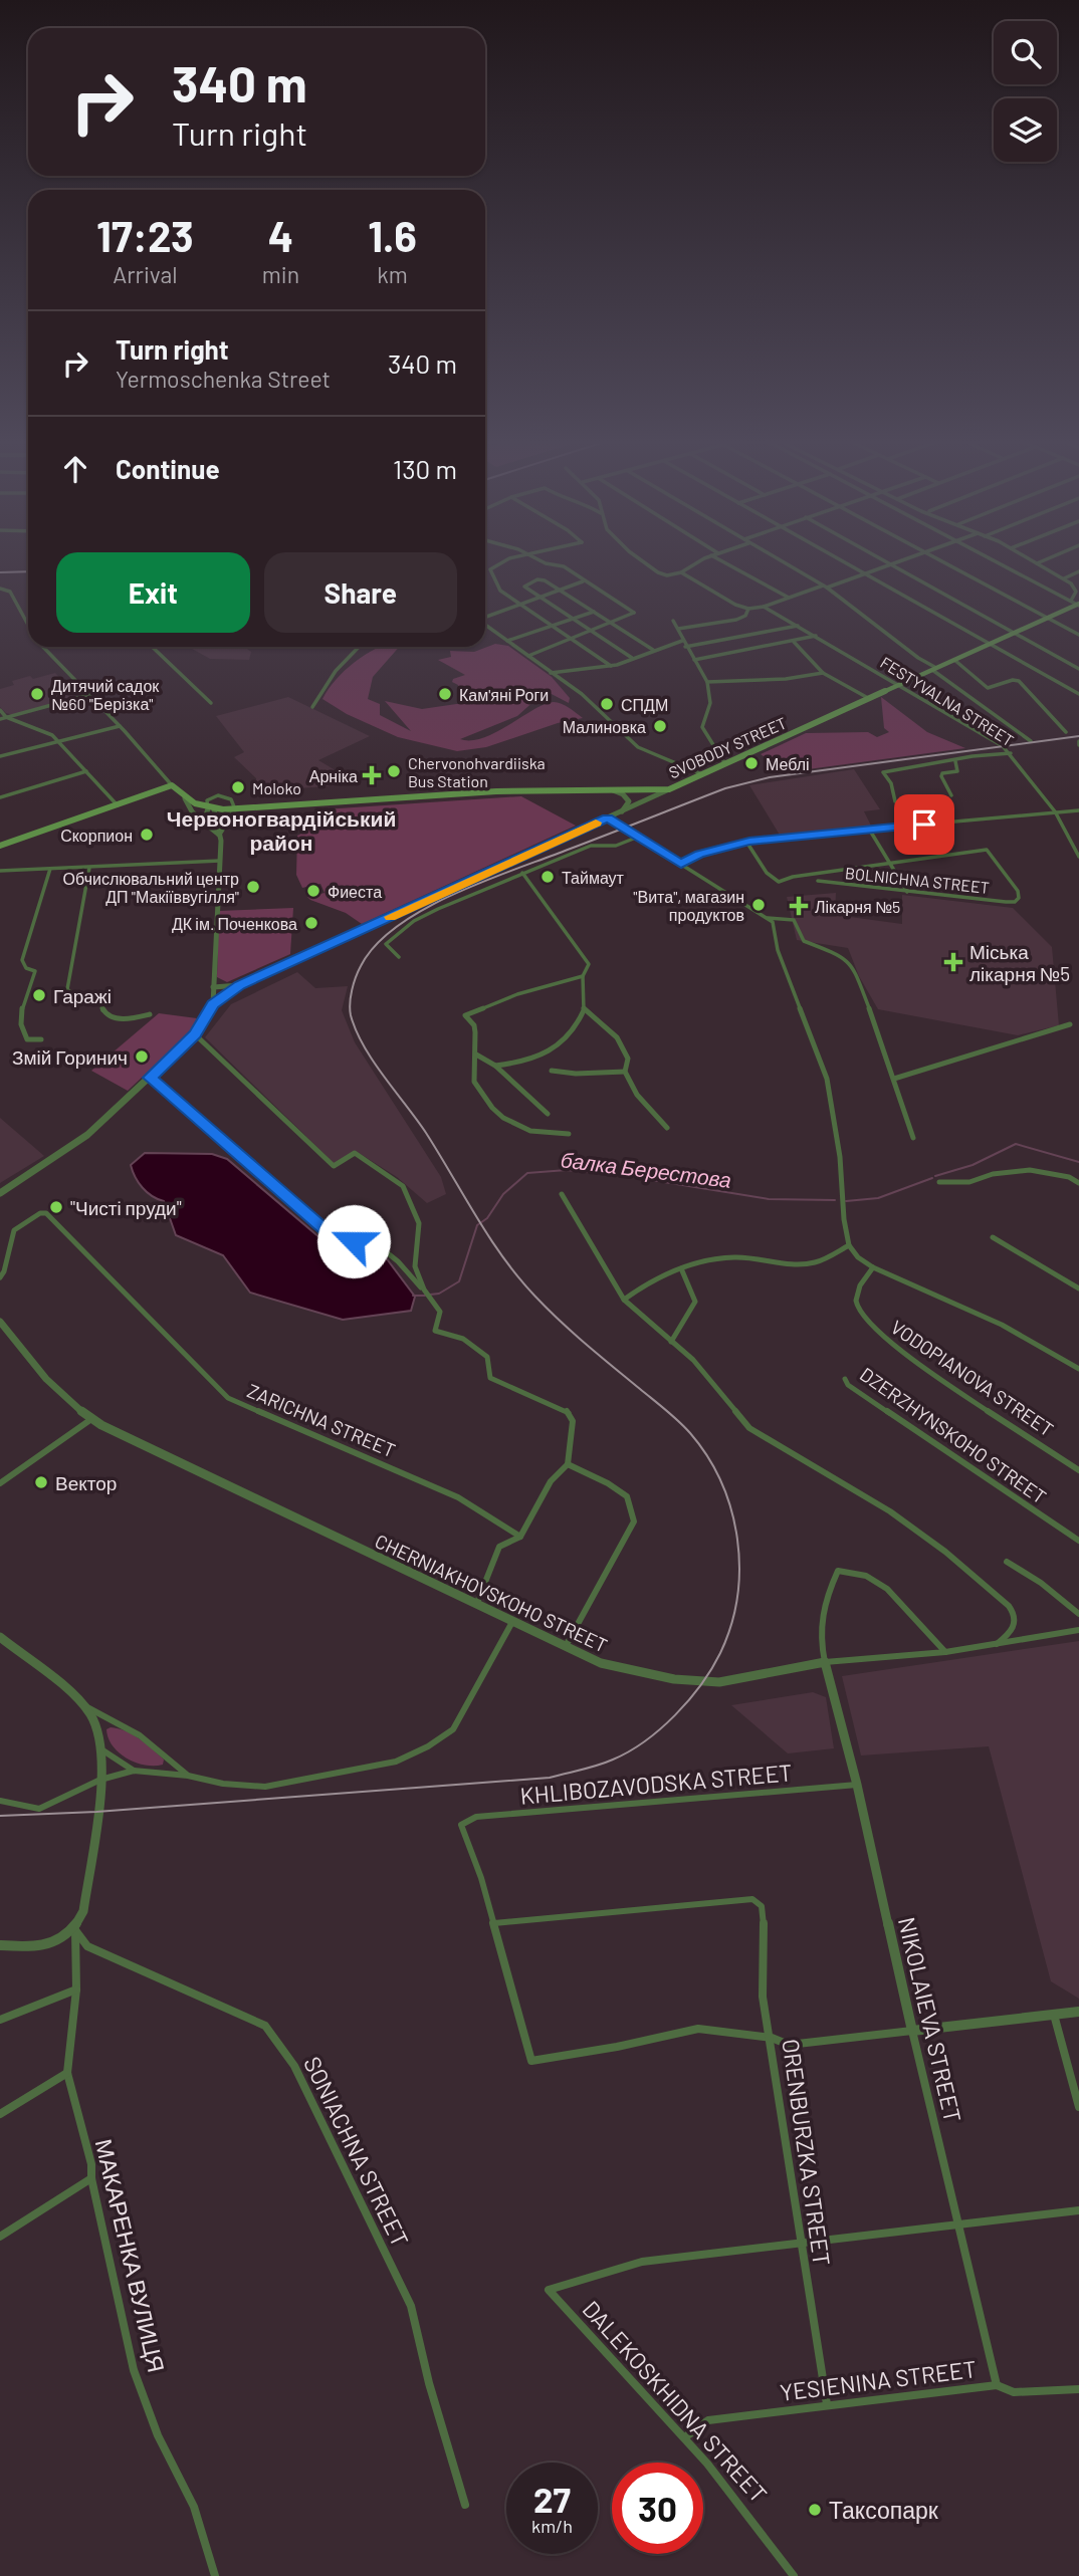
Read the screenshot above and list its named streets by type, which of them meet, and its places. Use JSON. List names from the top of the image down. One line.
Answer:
{"streets":{"main road":["SVOBODY STREET"],"street":["FESTYVALNA STREET","BOLNICHNA STREET","VODOPIANOVA STREET","ZARICHNA STREET","DZERZHYNSKOHO STREET","CHERNIAKHOVSKOHO STREET","KHLIBOZAVODSKA STREET","NIKOLAIEVA STREET","SONIACHNA STREET","ORENBURZKA STREET","МАКАРЕНКА ВУЛИЦЯ","YESIENINA STREET","DALEKOSKHIDNA STREET"]},"crossings":[["FESTYVALNA STREET","SVOBODY STREET"],["CHERNIAKHOVSKOHO STREET","NIKOLAIEVA STREET"],["KHLIBOZAVODSKA STREET","NIKOLAIEVA STREET"],["NIKOLAIEVA STREET","YESIENINA STREET"],["SONIACHNA STREET","МАКАРЕНКА ВУЛИЦЯ"],["ORENBURZKA STREET","YESIENINA STREET"],["ORENBURZKA STREET","DALEKOSKHIDNA STREET"],["YESIENINA STREET","DALEKOSKHIDNA STREET"]],"districts":["Червоногвардійський район"],"water":["балка Берестова"],"places":{"other":["Дитячий садок №60 \"Берізка\"","Кам'яні Роги","СПДМ","Малиновка","Меблі","Chervonohvardiiska Bus Station","Moloko","Скорпион","Таймаут","Обчислювальний центр ДП \"Макіїввугілля\"","Фиеста","\"Вита\", магазин продуктов","ДК ім. Поченкова","Гаражі","Змій Горинич","\"Чисті пруди\"","Вектор","Таксопарк"],"health":["Арніка","Лікарня №5","Міська лікарня №5"]},"page":{"turn":["340 m","Turn right"],"eta":["17:23","Arrival","4","min","1.6","km"],"list":[{"name":"Turn right","note":"Yermoschenka Street","value":"340 m"},{"name":"Continue","value":"130 m"}],"buttons":["Exit","Share"],"speed":"27 km/h","limit":"30"}}
